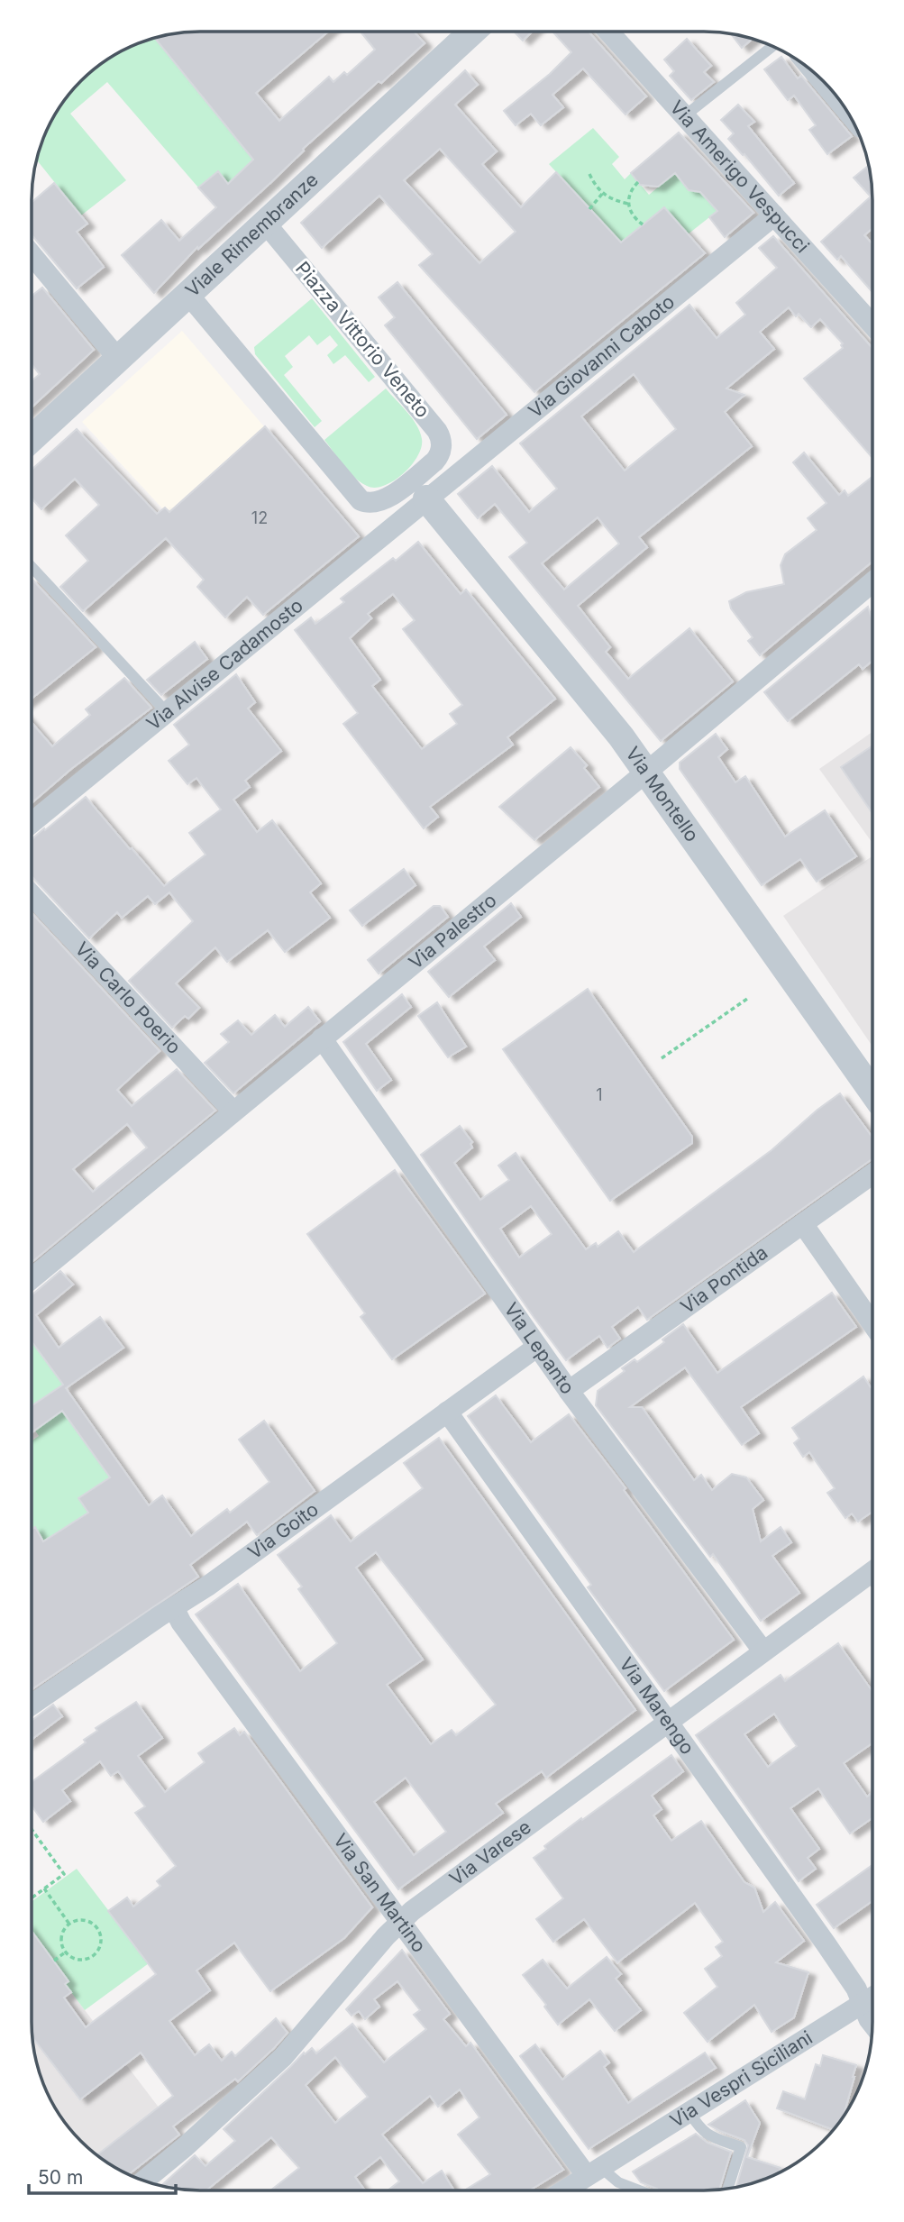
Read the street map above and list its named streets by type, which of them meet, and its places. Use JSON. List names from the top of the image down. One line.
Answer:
{"streets":{"street":["Via Amerigo Vespucci","Viale Rimembranze","Piazza Vittorio Veneto","Via Giovanni Caboto","Via Alvise Cadamosto","Via Montello","Via Palestro","Via Carlo Poerio","Via Pontida","Via Lepanto","Via Goito","Via Marengo","Via Varese","Via San Martino","Via Vespri Siciliani"]},"crossings":[["Via Amerigo Vespucci","Via Giovanni Caboto"],["Viale Rimembranze","Piazza Vittorio Veneto"],["Piazza Vittorio Veneto","Via Giovanni Caboto"],["Piazza Vittorio Veneto","Via Alvise Cadamosto"],["Piazza Vittorio Veneto","Via Montello"],["Via Giovanni Caboto","Via Alvise Cadamosto"],["Via Giovanni Caboto","Via Montello"],["Via Alvise Cadamosto","Via Montello"],["Via Montello","Via Palestro"],["Via Palestro","Via Carlo Poerio"],["Via Palestro","Via Lepanto"],["Via Pontida","Via Lepanto"],["Via Lepanto","Via Goito"],["Via Lepanto","Via Varese"],["Via Goito","Via Marengo"],["Via Goito","Via San Martino"],["Via Marengo","Via Varese"],["Via Marengo","Via Vespri Siciliani"],["Via Varese","Via San Martino"],["Via San Martino","Via Vespri Siciliani"]],"house_numbers":["12","1"],"scale_bar":"50 m"}
